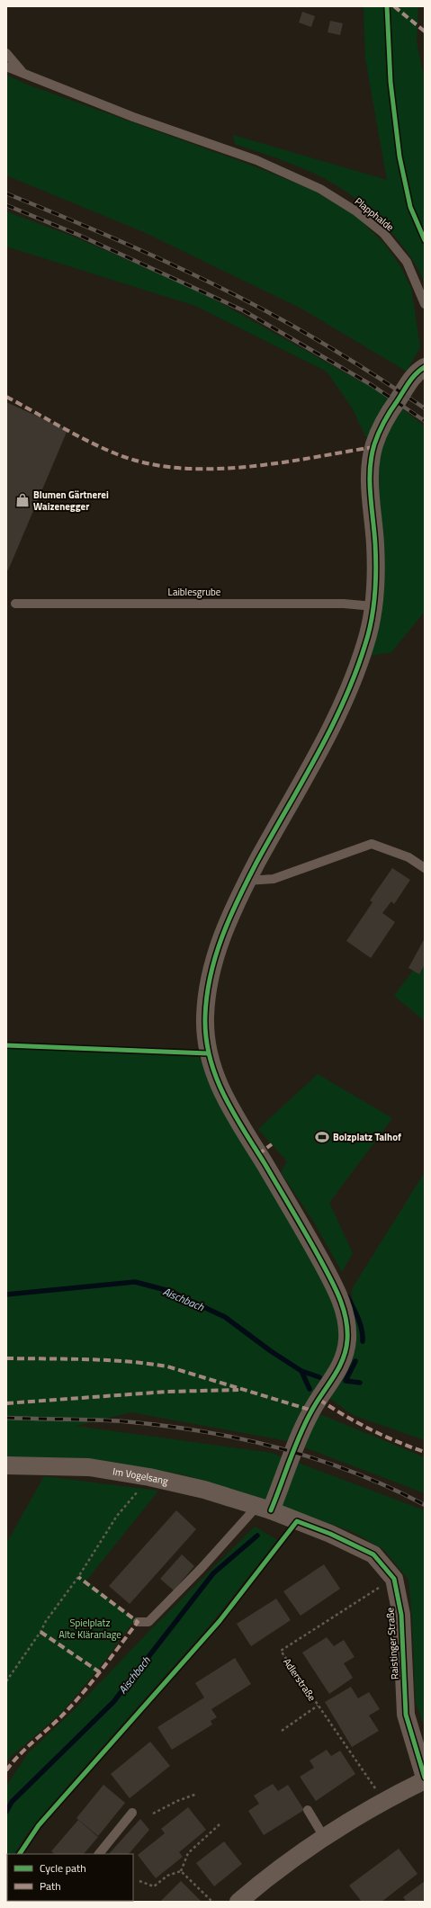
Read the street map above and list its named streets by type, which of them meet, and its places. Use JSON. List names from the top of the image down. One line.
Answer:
{"streets":{"street":["Im Vogelsang","Raistinger Straße"],"lane":["Plapphalde","Laiblesgrube"],"path":["Adlerstraße"]},"crossings":[["Im Vogelsang","Raistinger Straße"],["Raistinger Straße","Adlerstraße"]],"water":["Aischbach"],"parks":["Spielplatz Alte Kläranlage"],"places":{"shop":["Blumen Gärtnerei Waizenegger"],"sports":["Bolzplatz Talhof"]},"legend":["Cycle path","Path"]}
